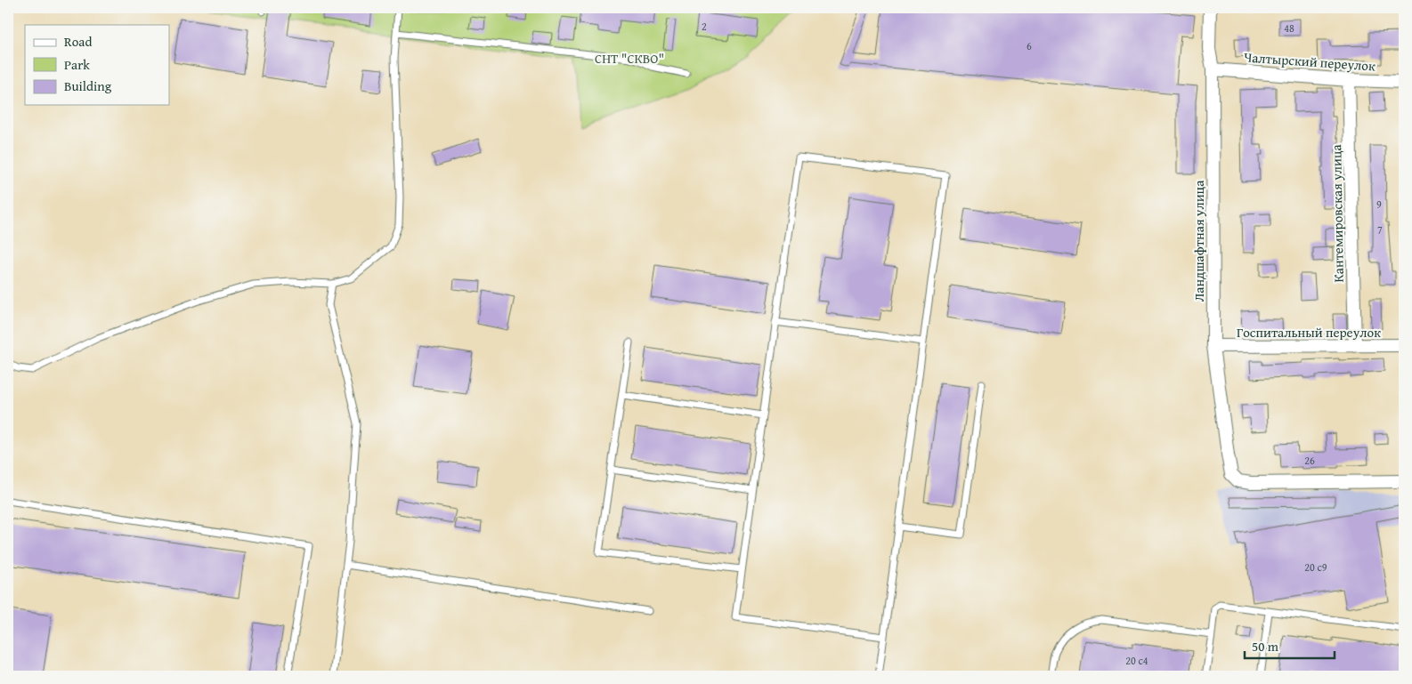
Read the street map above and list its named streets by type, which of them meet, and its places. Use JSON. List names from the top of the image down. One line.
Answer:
{"streets":{"street":["Чалтырский переулок","Кантемировская улица","Ландшафтная улица","Госпитальный переулок"]},"crossings":[["Чалтырский переулок","Кантемировская улица"],["Чалтырский переулок","Ландшафтная улица"],["Кантемировская улица","Госпитальный переулок"],["Ландшафтная улица","Госпитальный переулок"]],"parks":["СНТ \"СКВО\""],"house_numbers":["2","48","6","9","7","26","20 с9","20 с4"],"legend":["Road","Park","Building"],"scale_bar":"50 m"}
